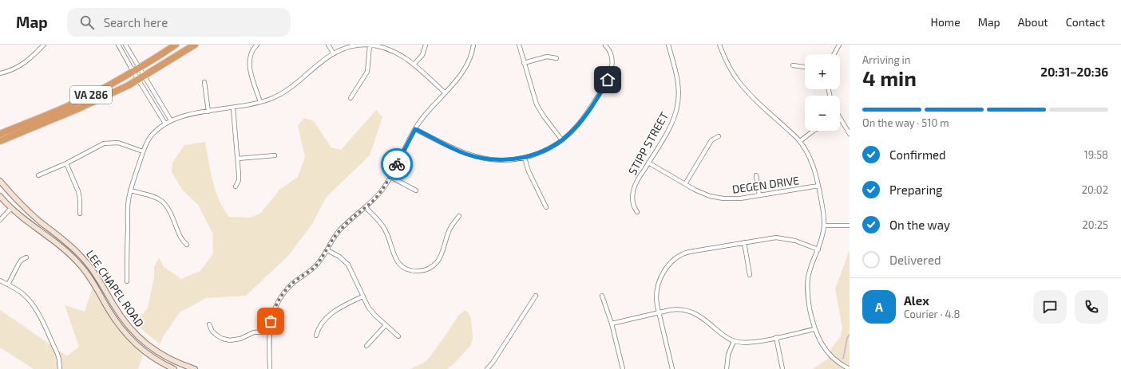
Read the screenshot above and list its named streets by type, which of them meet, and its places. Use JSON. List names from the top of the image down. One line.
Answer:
{"streets":{"highway":["VA 286"],"main road":["LEE CHAPEL ROAD"],"street":["STIPP STREET","DEGEN DRIVE"]},"crossings":[["STIPP STREET","DEGEN DRIVE"]],"page":{"header":"Map","search":"Search here","nav":["Home","Map","About","Contact"],"heading":["4 min","Arriving in","20:31–20:36"],"panel":["Alex","Courier · 4.8"],"map_buttons":["+","−"],"bar":"On the way · 510 m","list":[["Confirmed","19:58"],["Preparing","20:02"],["On the way","20:25"],"Delivered"],"round":"A"}}
